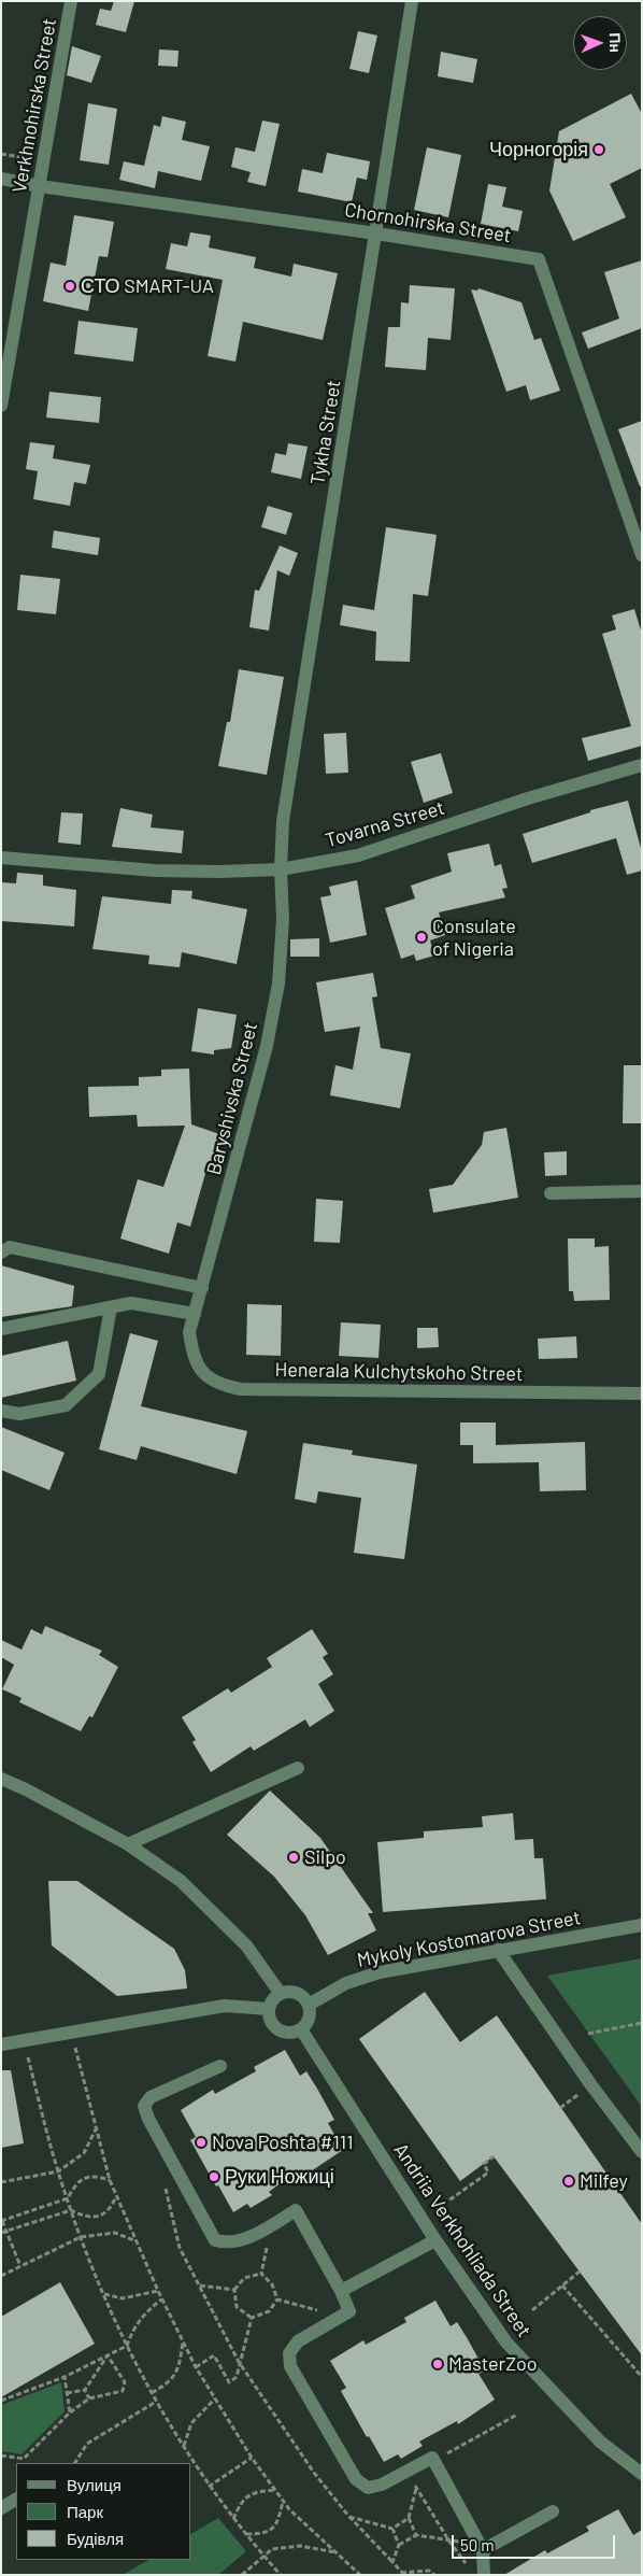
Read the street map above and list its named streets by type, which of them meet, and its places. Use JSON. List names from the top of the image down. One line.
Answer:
{"streets":{"street":["Verkhnohirska Street","Chornohirska Street","Tykha Street","Tovarna Street","Baryshivska Street","Henerala Kulchytskoho Street","Mykoly Kostomarova Street","Andriia Verkhohliada Street"]},"crossings":[["Verkhnohirska Street","Chornohirska Street"],["Chornohirska Street","Tykha Street"],["Tykha Street","Tovarna Street"],["Tykha Street","Baryshivska Street"],["Tovarna Street","Baryshivska Street"],["Baryshivska Street","Henerala Kulchytskoho Street"],["Mykoly Kostomarova Street","Andriia Verkhohliada Street"]],"places":["Чорногорія","СТО SMART-UA","Consulate of Nigeria","Silpo","Nova Poshta #111","Руки Ножиці","Milfey","MasterZoo"],"legend":["Вулиця","Парк","Будівля"],"scale_bar":"50 m","north":"right"}
